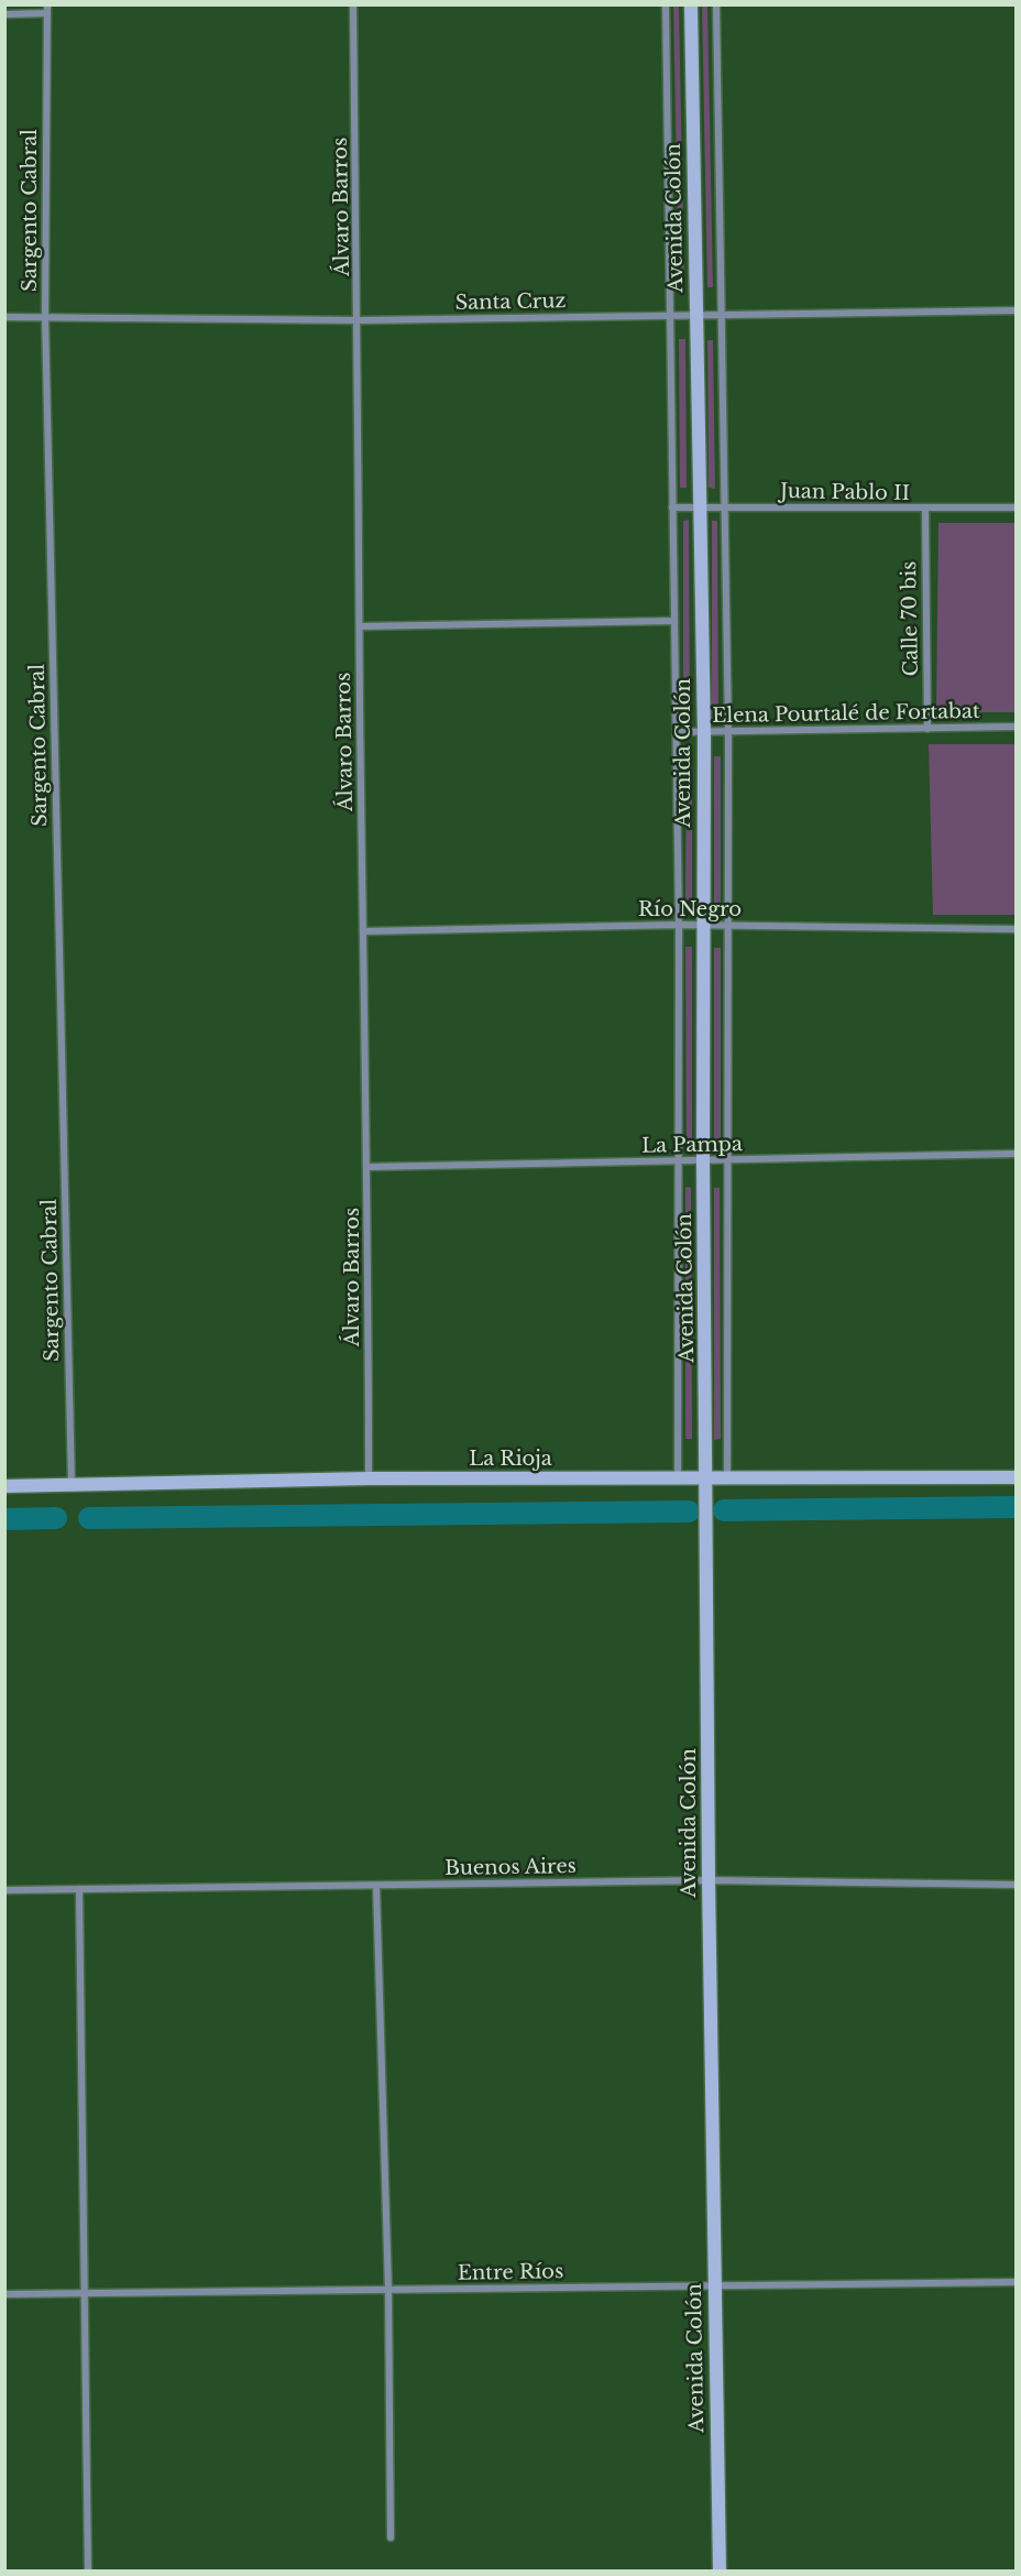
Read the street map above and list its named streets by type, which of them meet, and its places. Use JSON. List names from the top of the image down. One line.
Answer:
{"streets":{"main road":["Avenida Colón","La Rioja"],"street":["Álvaro Barros","Sargento Cabral","Santa Cruz","Juan Pablo II","Calle 70 bis","Elena Pourtalé de Fortabat","Río Negro","La Pampa","Buenos Aires","Entre Ríos"]},"crossings":[["Álvaro Barros","Santa Cruz"],["Álvaro Barros","Río Negro"],["Álvaro Barros","La Pampa"],["Álvaro Barros","La Rioja"],["Sargento Cabral","Santa Cruz"],["Sargento Cabral","La Rioja"],["Avenida Colón","Santa Cruz"],["Avenida Colón","Juan Pablo II"],["Avenida Colón","Elena Pourtalé de Fortabat"],["Avenida Colón","Río Negro"],["Avenida Colón","La Pampa"],["Avenida Colón","La Rioja"],["Avenida Colón","Buenos Aires"],["Avenida Colón","Entre Ríos"],["Juan Pablo II","Calle 70 bis"],["Calle 70 bis","Elena Pourtalé de Fortabat"]]}
